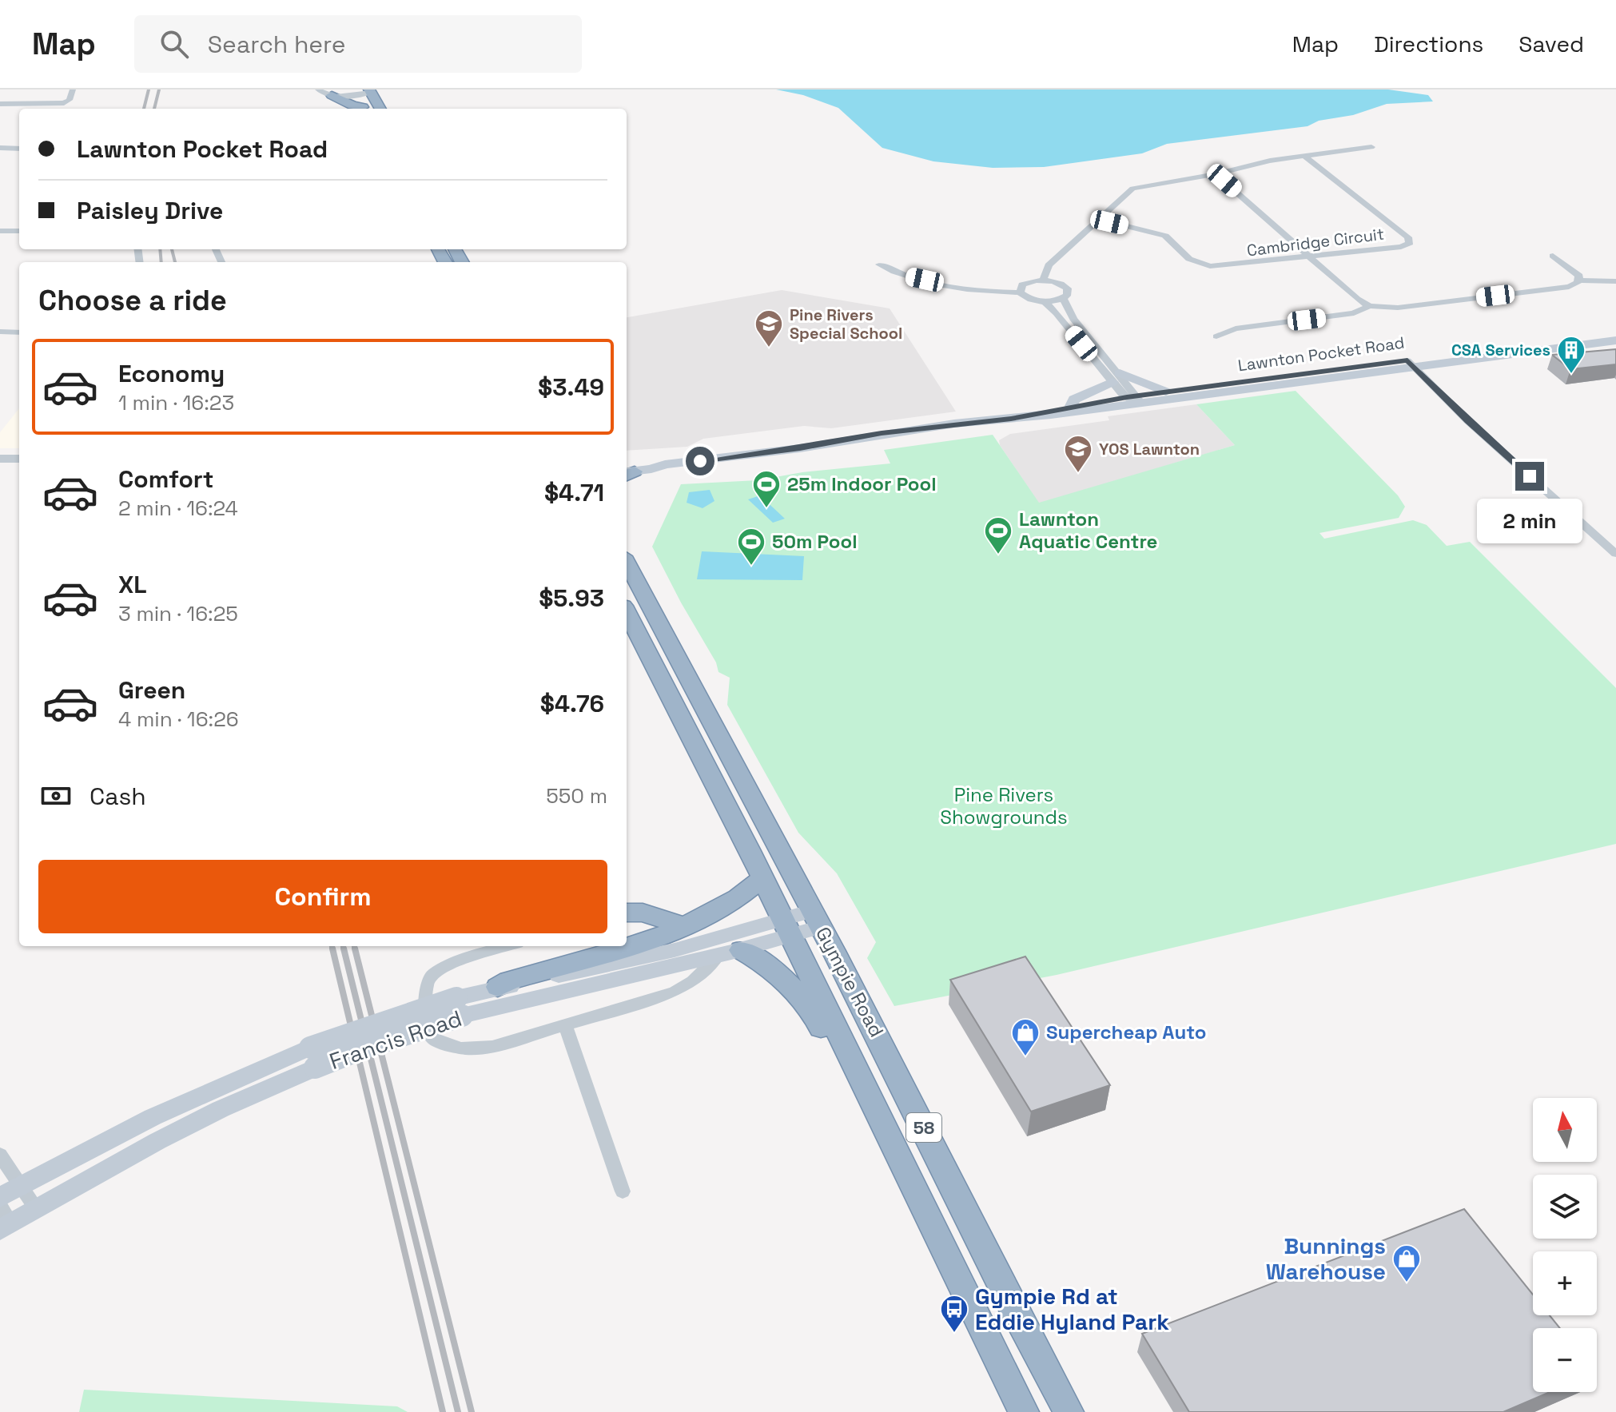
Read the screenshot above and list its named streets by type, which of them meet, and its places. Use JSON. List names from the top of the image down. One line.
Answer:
{"streets":{"highway":["Gympie Road","58"],"main road":["Lawnton Pocket Road","Francis Road"],"street":["Cambridge Circuit"]},"crossings":[["Gympie Road","Francis Road"]],"parks":["Pine Rivers Showgrounds"],"places":{"school or university":["Pine Rivers Special School","YOS Lawnton"],"building":["CSA Services"],"sports":["25m Indoor Pool","Lawnton Aquatic Centre","50m Pool"],"shop":["Supercheap Auto","Bunnings Warehouse"],"bus stop":["Gympie Rd at Eddie Hyland Park"]},"north":"top","page":{"header":"Map","search":"Search here","nav":["Map","Directions","Saved"],"banner":["Lawnton Pocket Road","Paisley Drive"],"heading":"Choose a ride","list":[{"name":"Economy","note":"1 min · 16:23","value":"$3.49"},{"name":"Comfort","note":"2 min · 16:24","value":"$4.71"},{"name":"XL","note":"3 min · 16:25","value":"$5.93"},{"name":"Green","note":"4 min · 16:26","value":"$4.76"}],"bubble":"2 min","pay":["Cash","550 m"],"buttons":"Confirm","map_buttons":["+","−"]}}
